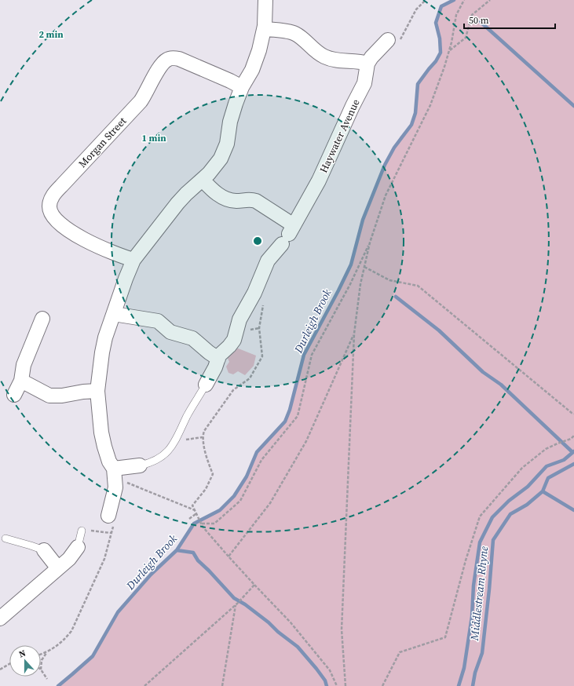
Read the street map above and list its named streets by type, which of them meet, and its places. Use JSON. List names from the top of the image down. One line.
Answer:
{"streets":{"street":["Haywater Avenue","Morgan Street"]},"water":["Durleigh Brook","Middlestream Rhyne"],"scale_bar":"50 m","north":"top","rings":["2 min","1 min"]}
